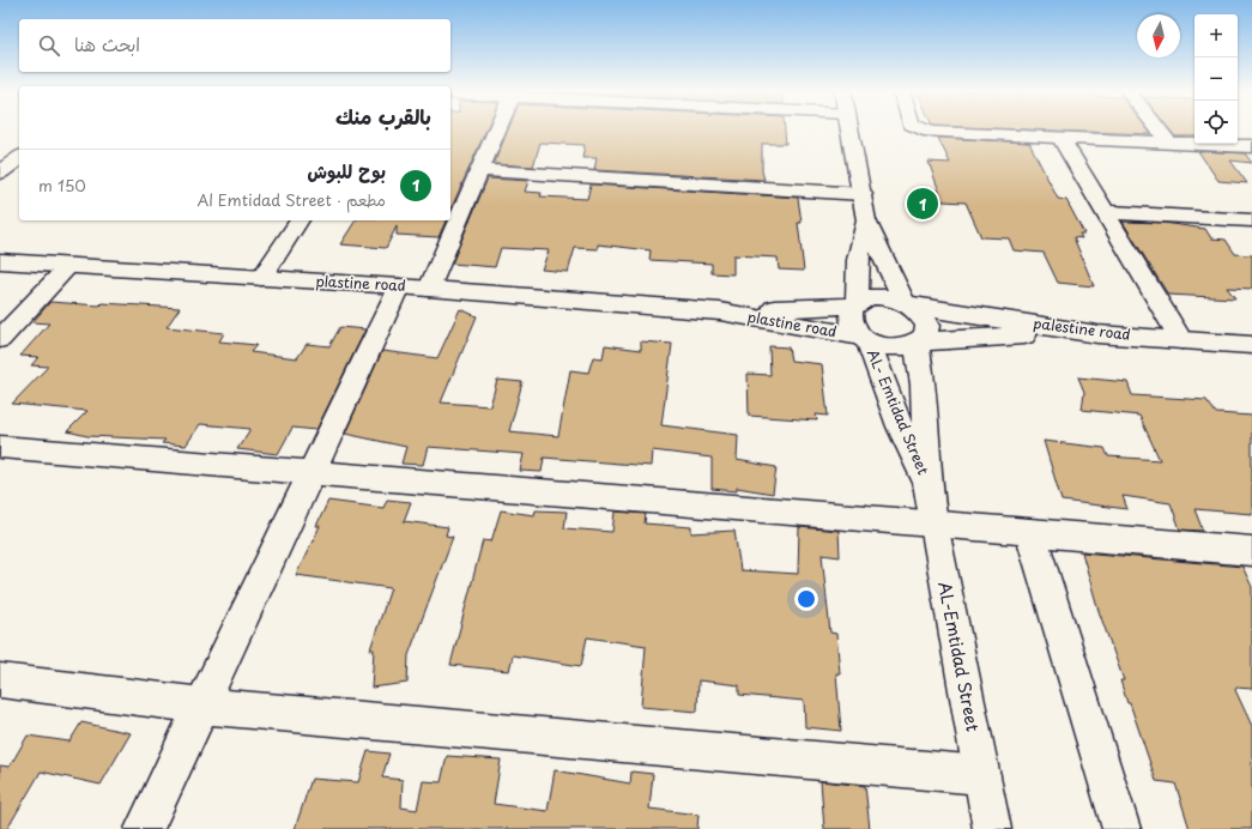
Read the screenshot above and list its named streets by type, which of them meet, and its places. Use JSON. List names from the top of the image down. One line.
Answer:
{"streets":{"street":["plastine road","palestine road","AL- Emtidad Street","AL-Emtidad Street"]},"crossings":[["plastine road","palestine road"],["plastine road","AL- Emtidad Street"],["palestine road","AL- Emtidad Street"],["AL- Emtidad Street","AL-Emtidad Street"]],"north":"bottom","page":{"map_buttons":["+","−"],"search":"ابحث هنا","heading":"بالقرب منك","list":[{"mark":"1","name":"بوح للبوش","note":"مطعم · Al Emtidad Street","value":"150 m"}],"pins":"1"}}
